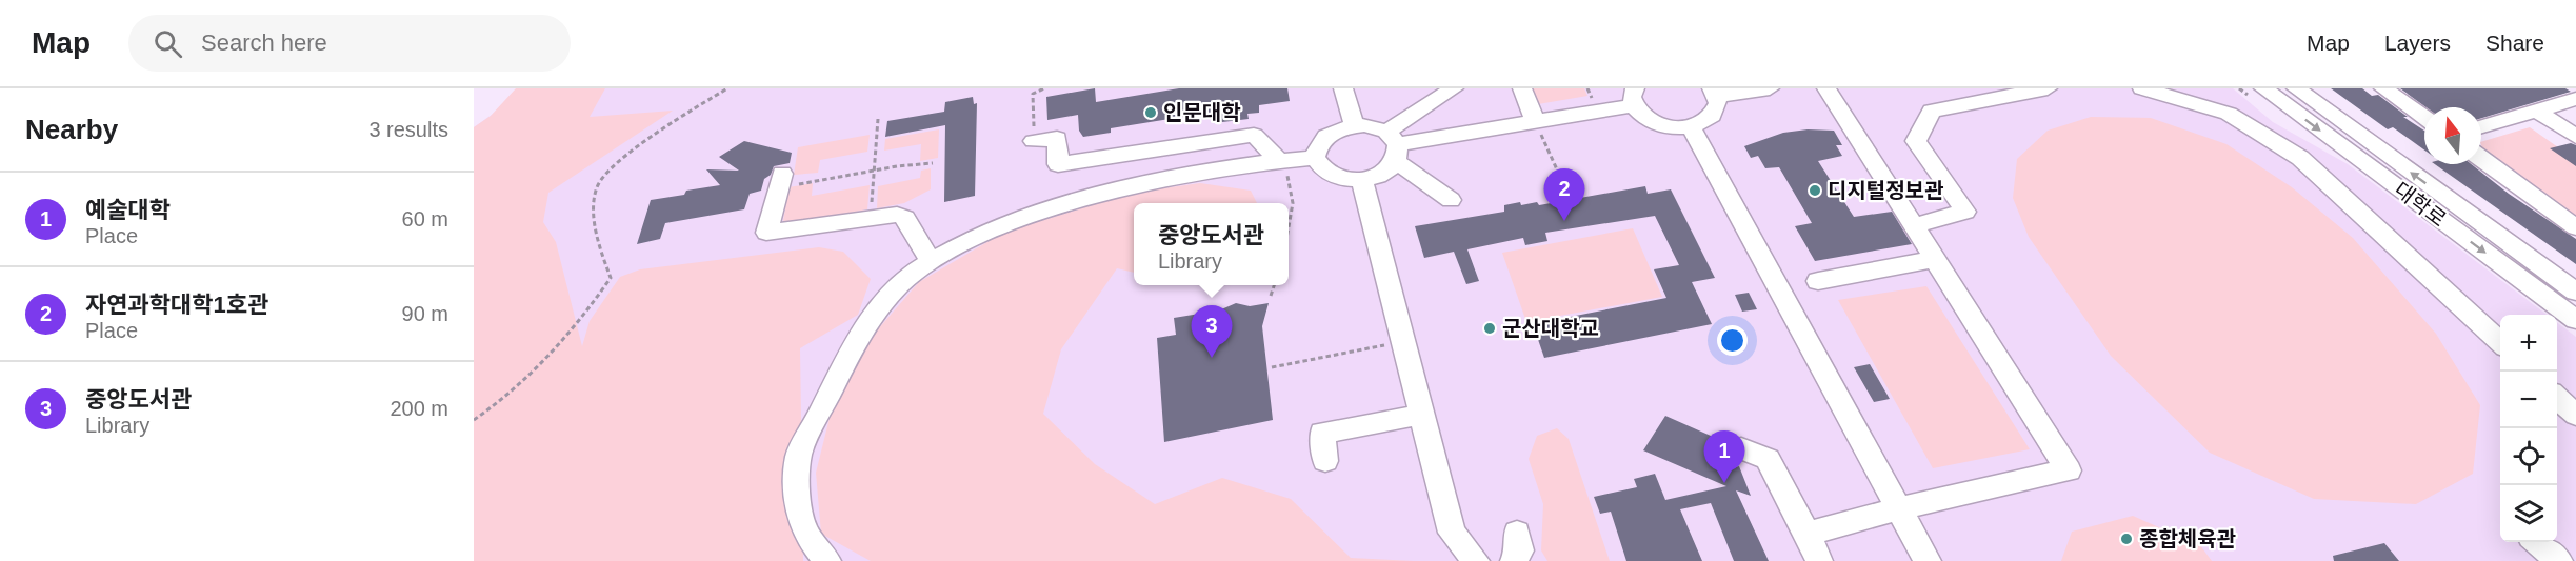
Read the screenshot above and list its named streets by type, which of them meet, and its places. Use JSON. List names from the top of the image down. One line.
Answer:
{"streets":{"street":["대학로"]},"places":["인문대학","디지털정보관","군산대학교","종합체육관"],"north":"top","page":{"header":"Map","search":"Search here","nav":["Map","Layers","Share"],"heading":["Nearby","3 results"],"pins":["2","3","1"],"list":[{"mark":"1","name":"예술대학","note":"Place","value":"60 m"},{"mark":"2","name":"자연과학대학1호관","note":"Place","value":"90 m"},{"mark":"3","name":"중앙도서관","note":"Library","value":"200 m"}],"popup":["중앙도서관","Library"],"map_buttons":["+","−"]}}
